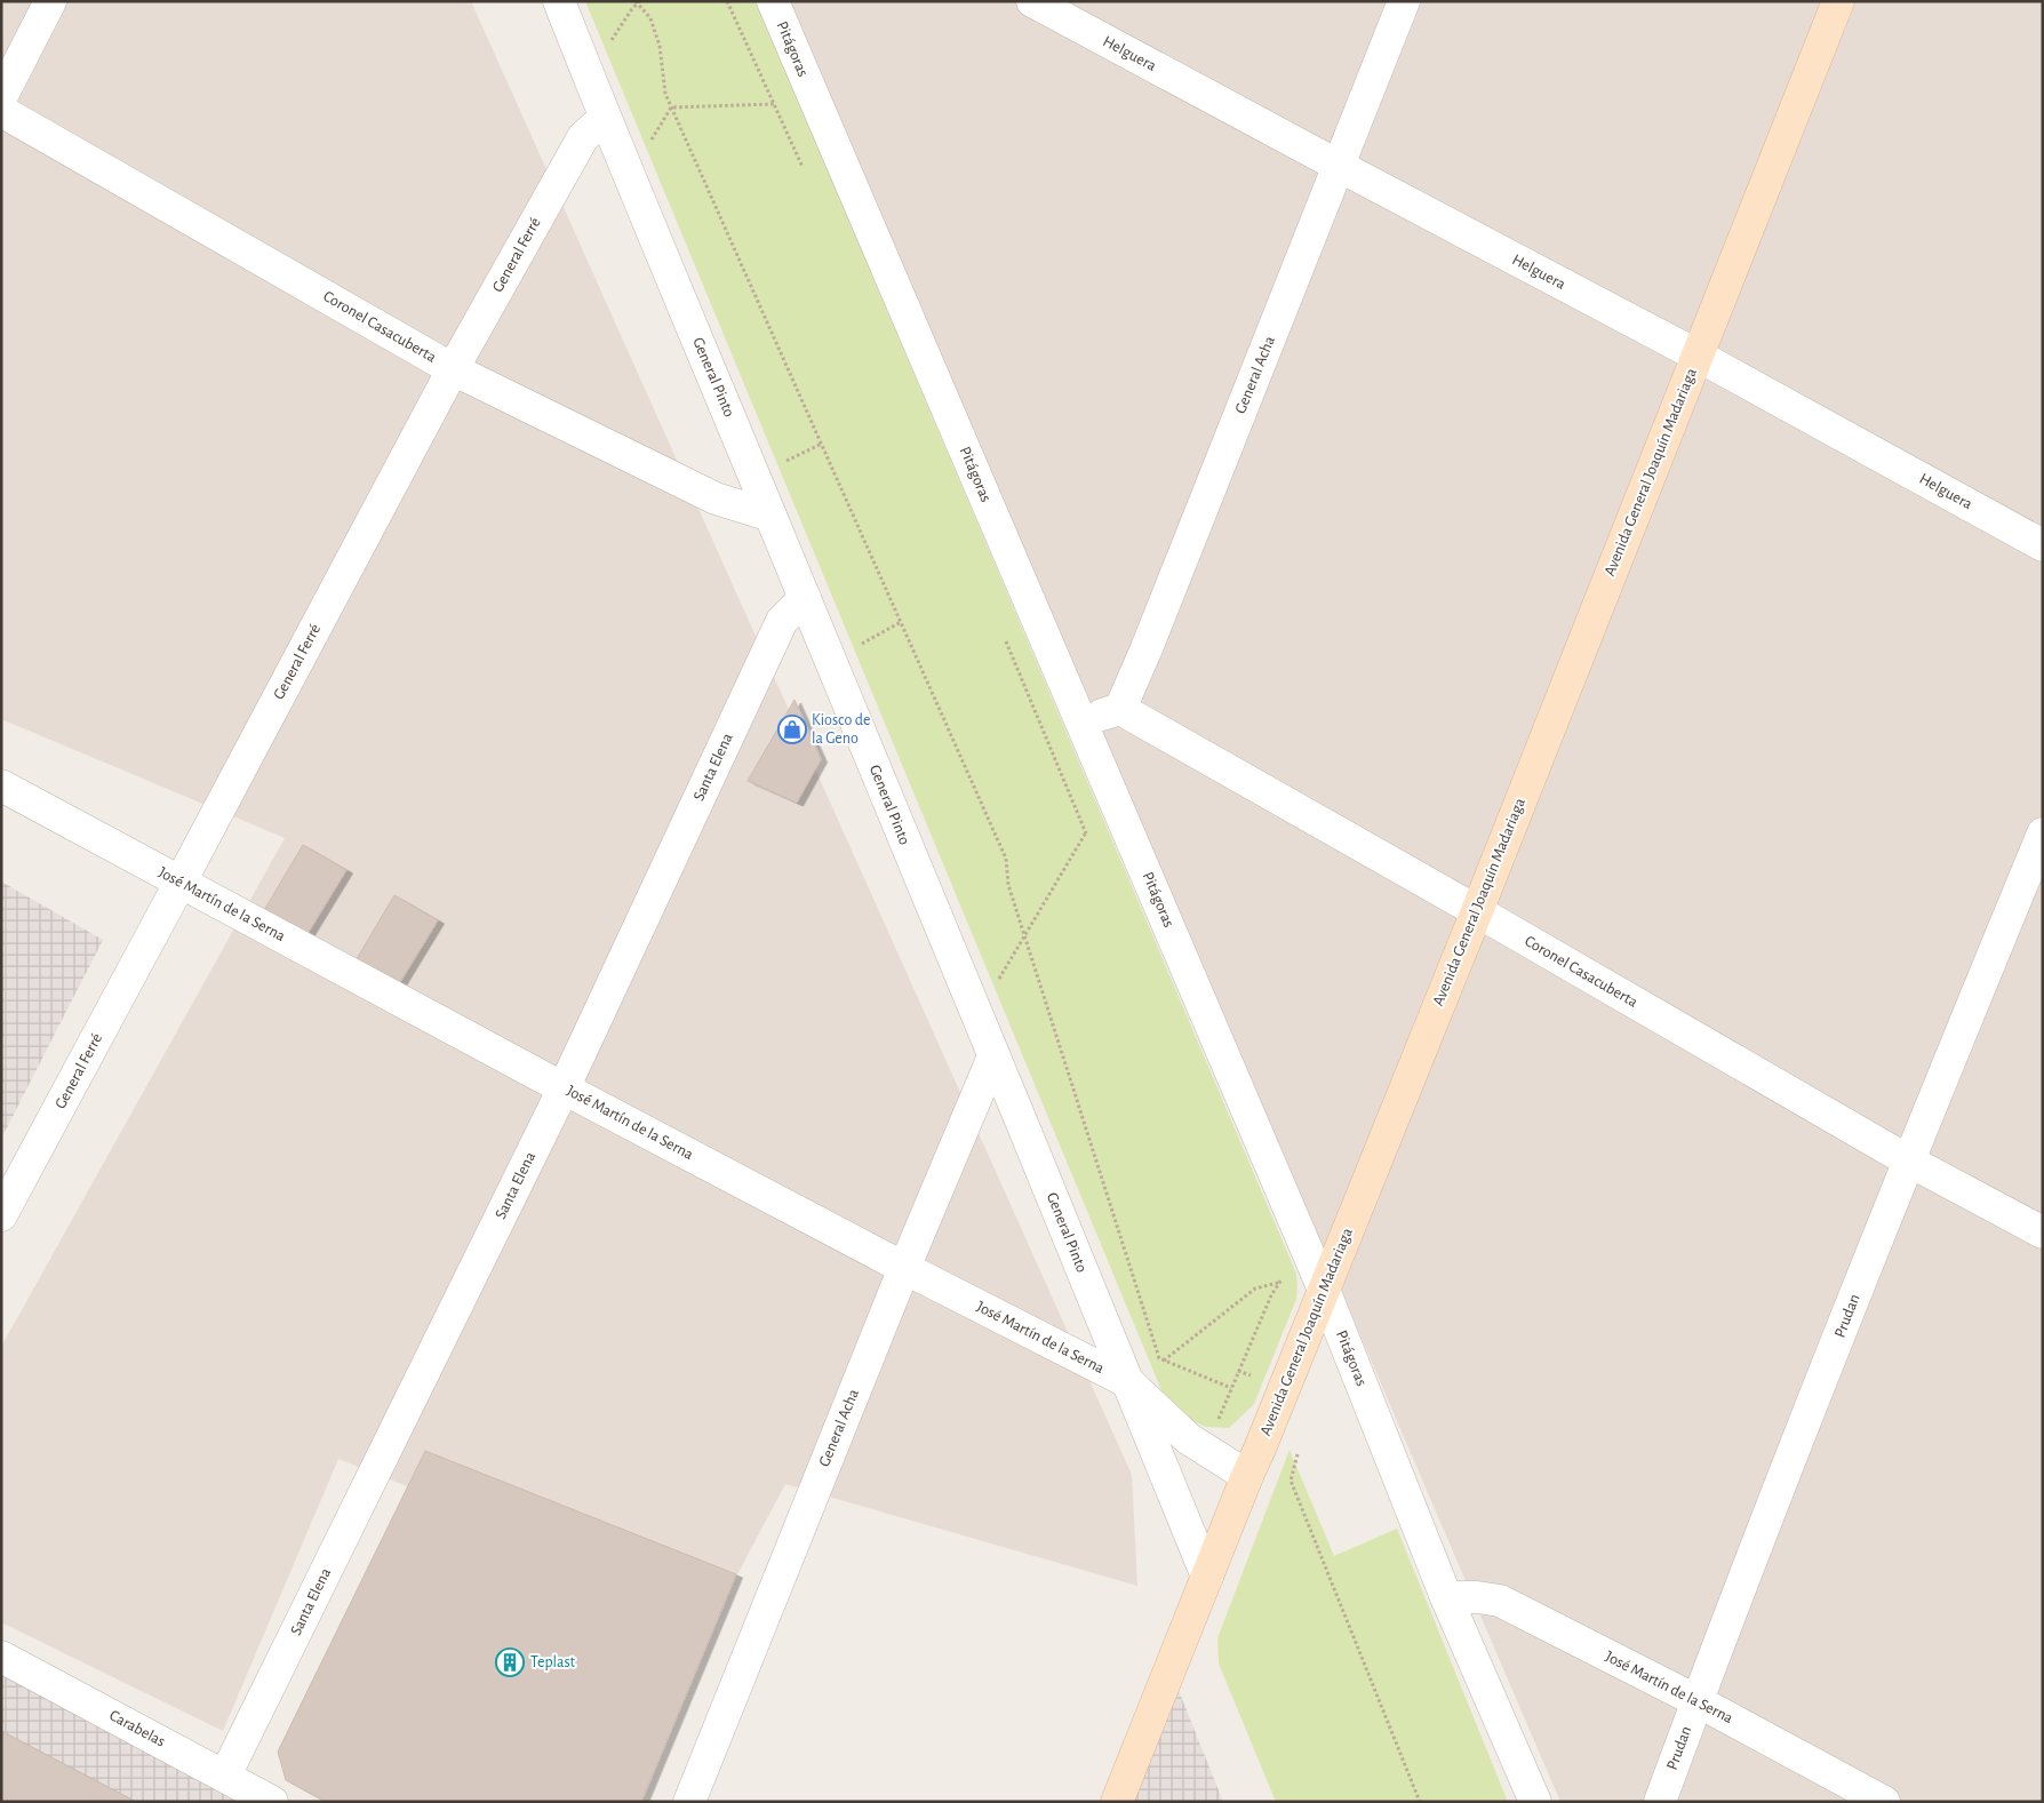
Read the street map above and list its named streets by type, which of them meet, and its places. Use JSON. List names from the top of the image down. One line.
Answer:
{"streets":{"main road":["Avenida General Joaquín Madariaga"],"street":["Pitágoras","Helguera","General Ferré","Coronel Casacuberta","General Acha","General Pinto","Santa Elena","José Martín de la Serna","Prudan","Carabelas"]},"crossings":[["Pitágoras","Avenida General Joaquín Madariaga"],["Pitágoras","José Martín de la Serna"],["Helguera","General Acha"],["Helguera","Avenida General Joaquín Madariaga"],["General Ferré","Coronel Casacuberta"],["General Ferré","General Pinto"],["General Ferré","José Martín de la Serna"],["Coronel Casacuberta","General Acha"],["Coronel Casacuberta","General Pinto"],["Coronel Casacuberta","Avenida General Joaquín Madariaga"],["Coronel Casacuberta","Prudan"],["General Acha","General Pinto"],["General Acha","José Martín de la Serna"],["General Pinto","Avenida General Joaquín Madariaga"],["General Pinto","Santa Elena"],["General Pinto","José Martín de la Serna"],["Avenida General Joaquín Madariaga","José Martín de la Serna"],["Santa Elena","José Martín de la Serna"],["Santa Elena","Carabelas"],["José Martín de la Serna","Prudan"]],"places":{"shop":["Kiosco de la Geno"],"building":["Teplast"]}}
